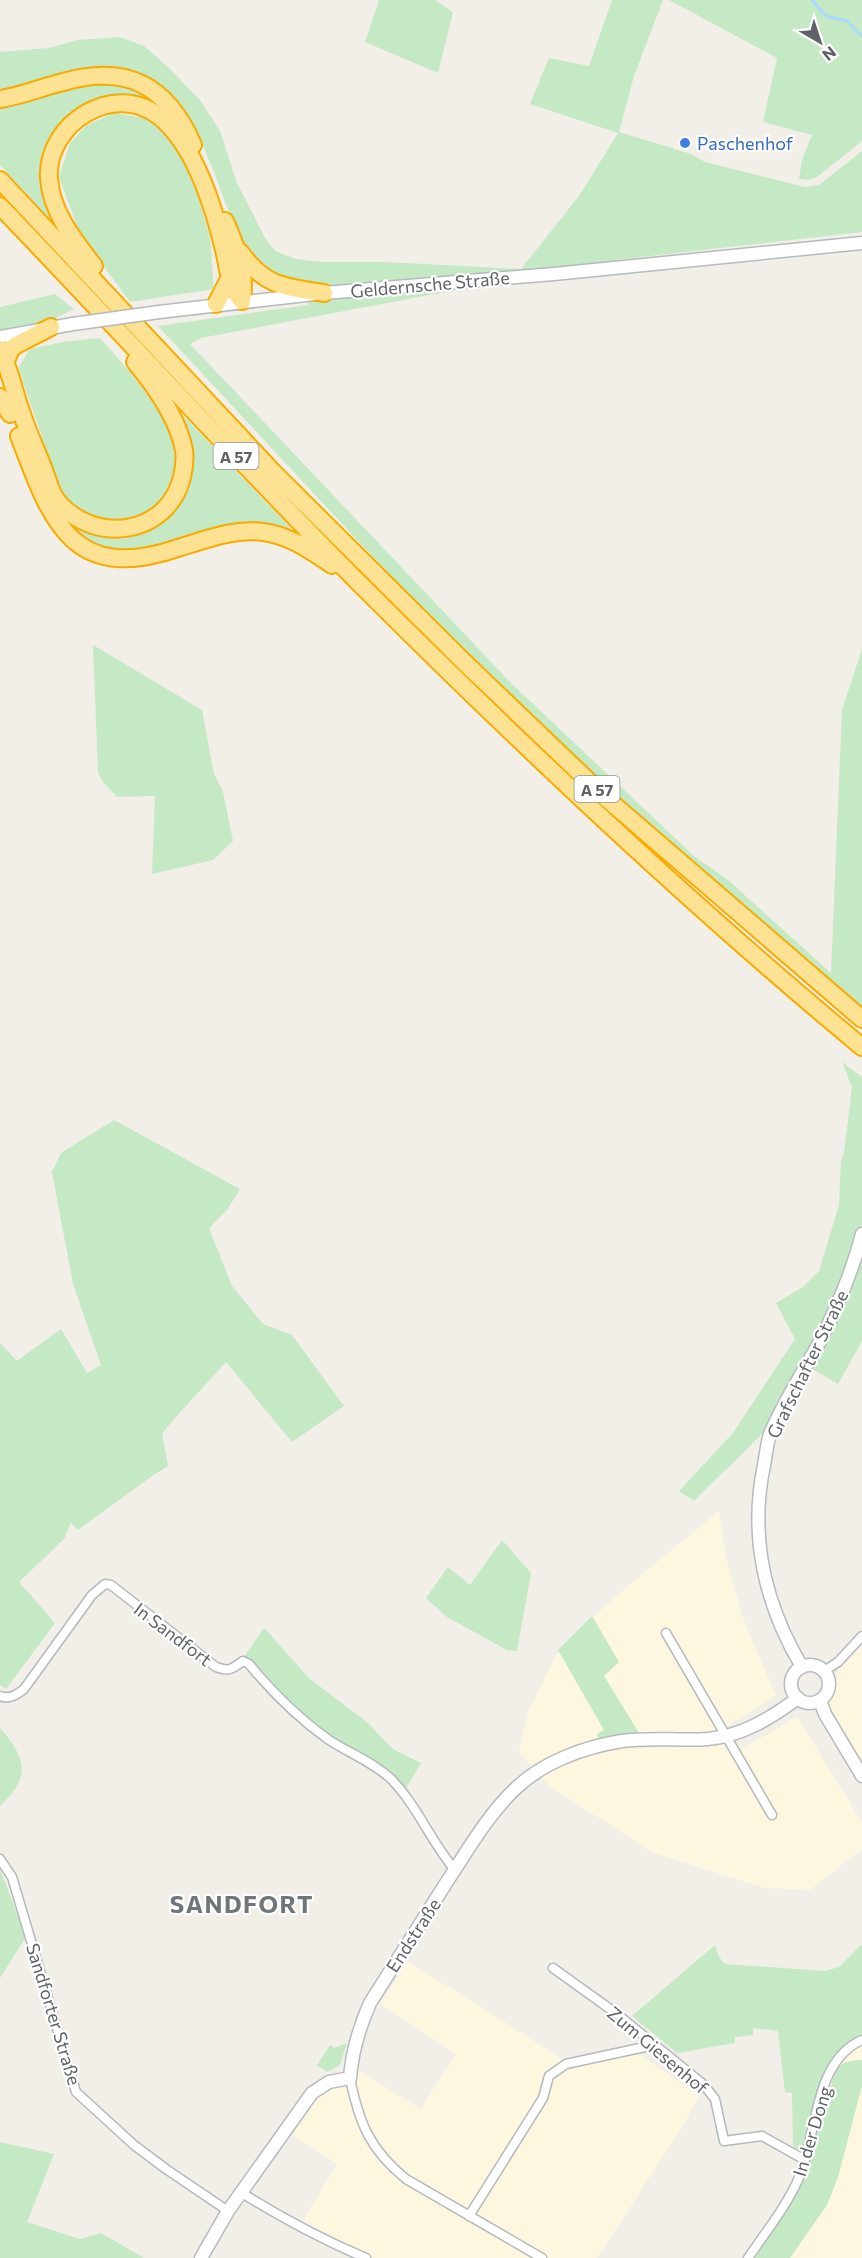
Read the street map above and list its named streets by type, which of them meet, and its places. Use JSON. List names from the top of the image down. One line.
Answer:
{"streets":{"highway":["A 57"],"street":["Geldernsche Straße","Grafschafter Straße","In Sandfort","Endstraße","Sandforter Straße","Zum Giesenhof","In der Dong"]},"crossings":[["Grafschafter Straße","Endstraße"],["In Sandfort","Endstraße"],["Zum Giesenhof","In der Dong"]],"districts":["SANDFORT"],"places":["Paschenhof"],"north":"bottom right"}
